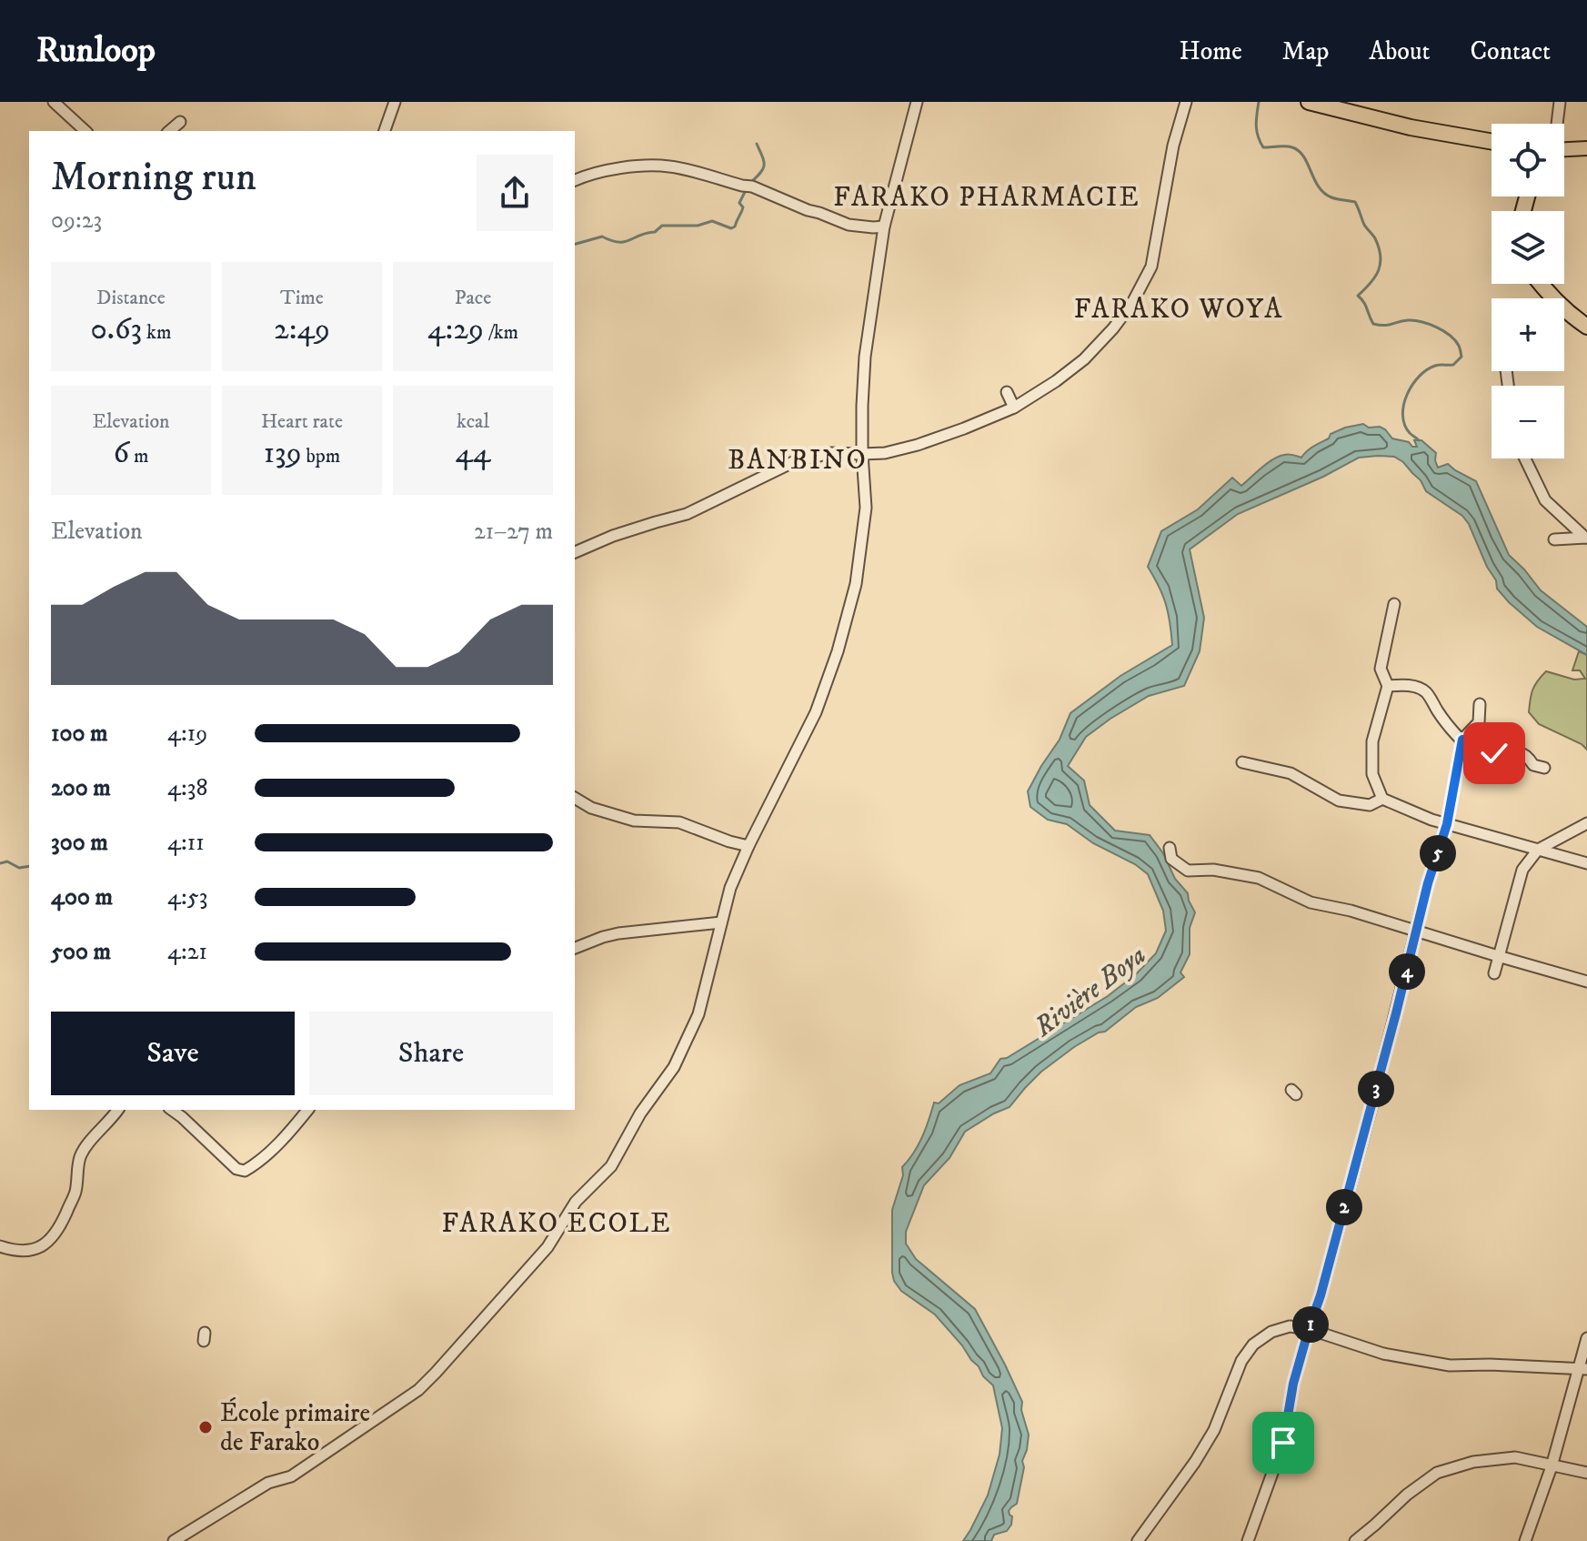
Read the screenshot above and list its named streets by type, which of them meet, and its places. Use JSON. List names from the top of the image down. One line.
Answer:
{"districts":["FARAKO PHARMACIE","FARAKO WOYA","BANBINO","FARAKO ECOLE"],"water":["Rivière Boya"],"places":["École primaire de Farako"],"page":{"header":"Runloop","nav":["Home","Map","About","Contact"],"map_buttons":["+","−"],"heading":["Morning run","09:23"],"stats":[["Distance","0.63 km"],["Time","2:49"],["Pace","4:29 /km"],["Elevation","6 m"],["Heart rate","139 bpm"],["kcal","44"]],"chart":["Elevation","21–27 m"],"list":[{"name":"100 m","note":"4:19"},{"name":"200 m","note":"4:38"},{"name":"300 m","note":"4:11"},{"name":"400 m","note":"4:53"},{"name":"500 m","note":"4:21"}],"pins":["5","4","3","2","1"],"buttons":["Save","Share"]}}
